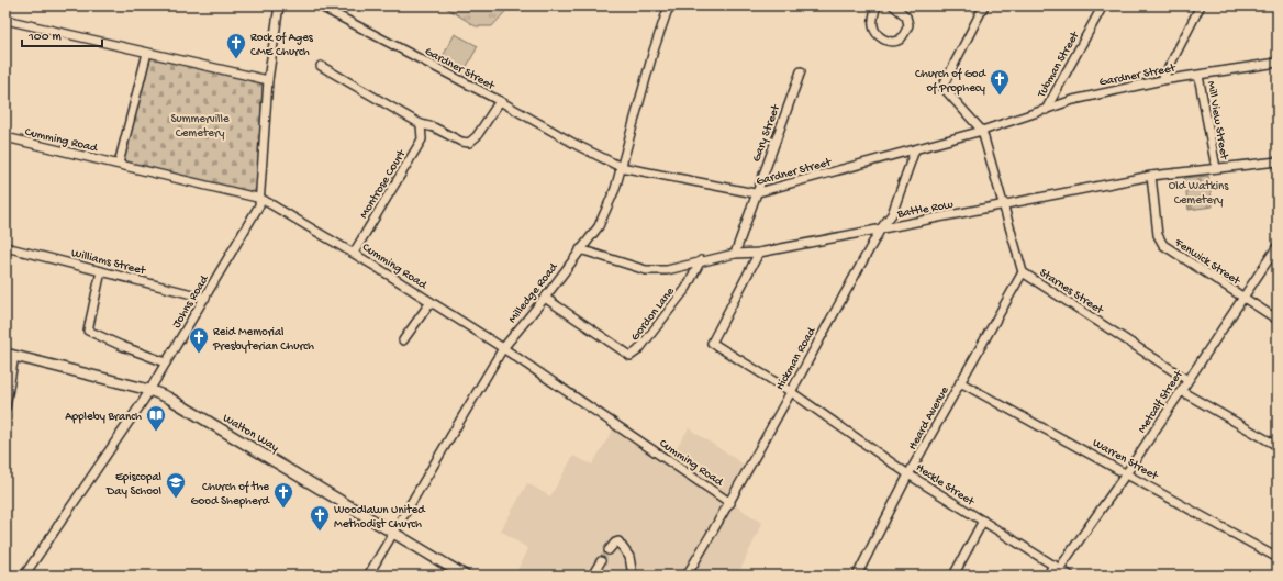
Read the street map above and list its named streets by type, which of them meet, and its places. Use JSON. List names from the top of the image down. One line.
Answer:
{"streets":{"main road":["Walton Way"],"street":["Tubman Street","Gardner Street","Mill View Street","Gary Street","Cumming Road","Montrose Court","Battle Row","Williams Street","Fenwick Street","Starnes Street","Milledge Road","Johns Road","Gordon Lane","Hickman Road","Metcalf Street","Heard Avenue","Warren Street","Heckle Street"]},"crossings":[["Tubman Street","Gardner Street"],["Gardner Street","Mill View Street"],["Gardner Street","Gary Street"],["Gardner Street","Starnes Street"],["Gardner Street","Milledge Road"],["Gardner Street","Hickman Road"],["Mill View Street","Battle Row"],["Gary Street","Battle Row"],["Cumming Road","Montrose Court"],["Cumming Road","Milledge Road"],["Cumming Road","Johns Road"],["Cumming Road","Hickman Road"],["Battle Row","Fenwick Street"],["Battle Row","Starnes Street"],["Battle Row","Milledge Road"],["Battle Row","Gordon Lane"],["Battle Row","Hickman Road"],["Williams Street","Johns Road"],["Fenwick Street","Metcalf Street"],["Starnes Street","Metcalf Street"],["Starnes Street","Heard Avenue"],["Milledge Road","Gordon Lane"],["Milledge Road","Walton Way"],["Johns Road","Walton Way"],["Hickman Road","Heckle Street"],["Metcalf Street","Warren Street"],["Metcalf Street","Heckle Street"],["Heard Avenue","Warren Street"],["Heard Avenue","Heckle Street"]],"parks":["Summerville Cemetery","Old Watkins Cemetery"],"places":{"church":["Rock of Ages CME Church","Church of God of Prophecy","Reid Memorial Presbyterian Church","Church of the Good Shepherd","Woodlawn United Methodist Church"],"library":["Appleby Branch"],"school or university":["Episcopal Day School"]},"scale_bar":"100 m"}
